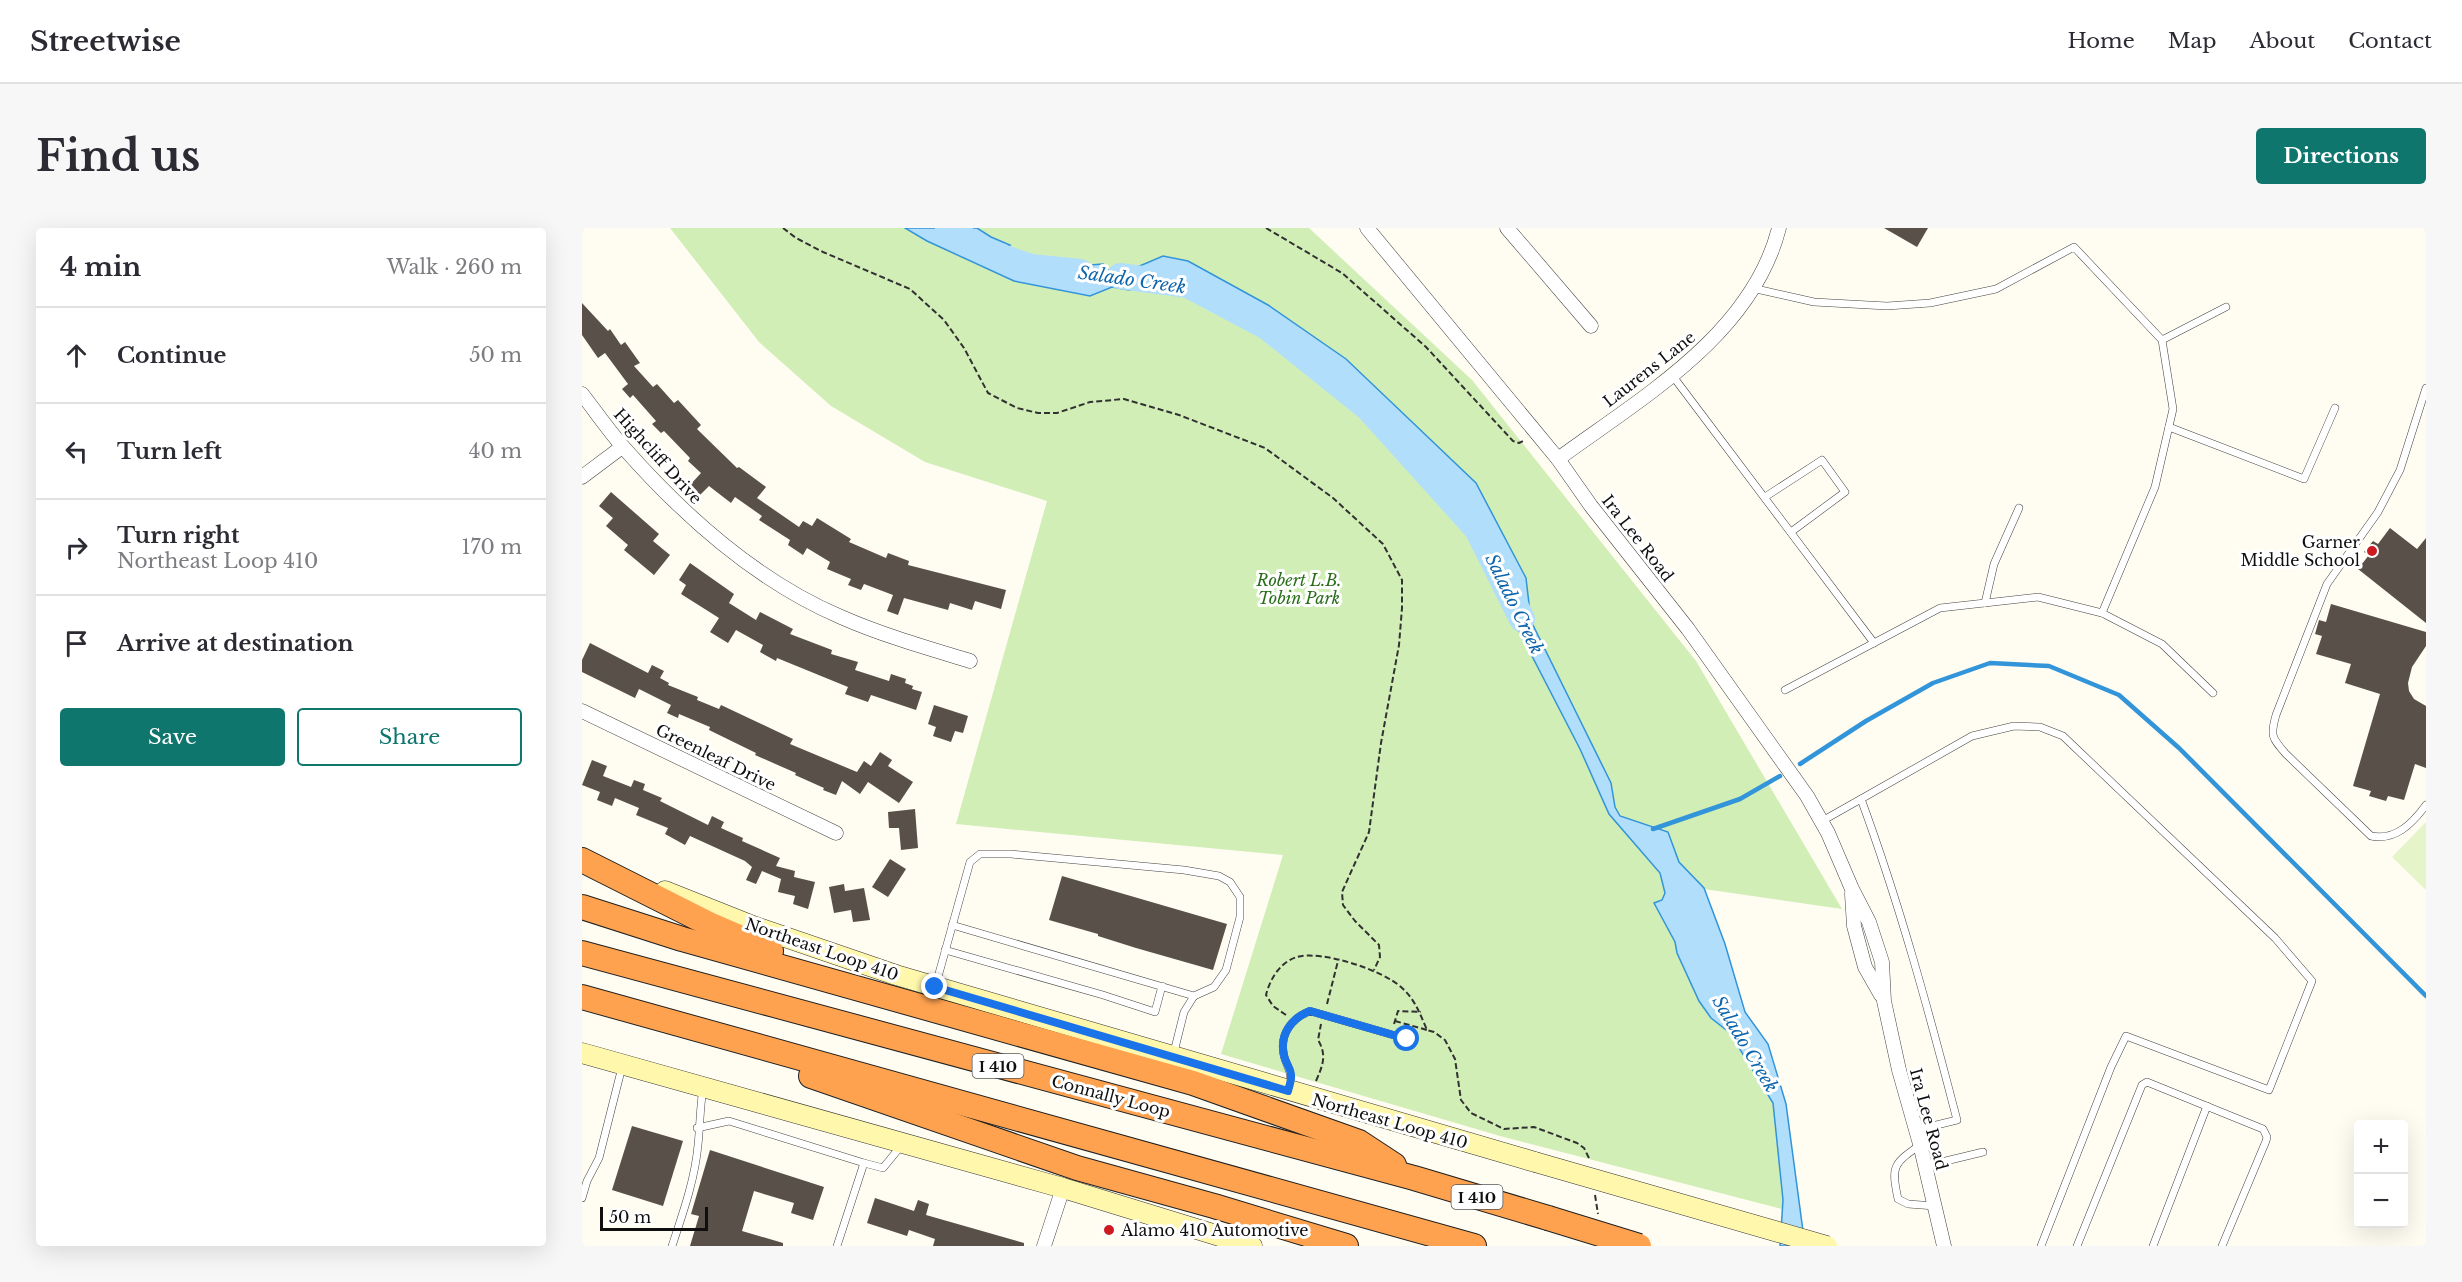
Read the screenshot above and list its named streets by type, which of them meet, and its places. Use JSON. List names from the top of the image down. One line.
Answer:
{"streets":{"highway":["I 410","Connally Loop"],"main road":["Northeast Loop 410"],"street":["Laurens Lane","Highcliff Drive","Ira Lee Road","Greenleaf Drive"]},"crossings":[["Laurens Lane","Ira Lee Road"]],"water":["Salado Creek"],"parks":["Robert L.B. Tobin Park"],"places":["Garner Middle School","Alamo 410 Automotive"],"scale_bar":"50 m","page":{"header":"Streetwise","nav":["Home","Map","About","Contact"],"buttons":["Directions",["Save","Share"]],"title":"Find us","heading":["4 min","Walk · 260 m"],"list":[["Continue","50 m"],["Turn left","40 m"],["Turn right","Northeast Loop 410","170 m"],"Arrive at destination"],"map_buttons":["+","−"],"scale":"50 m"}}
